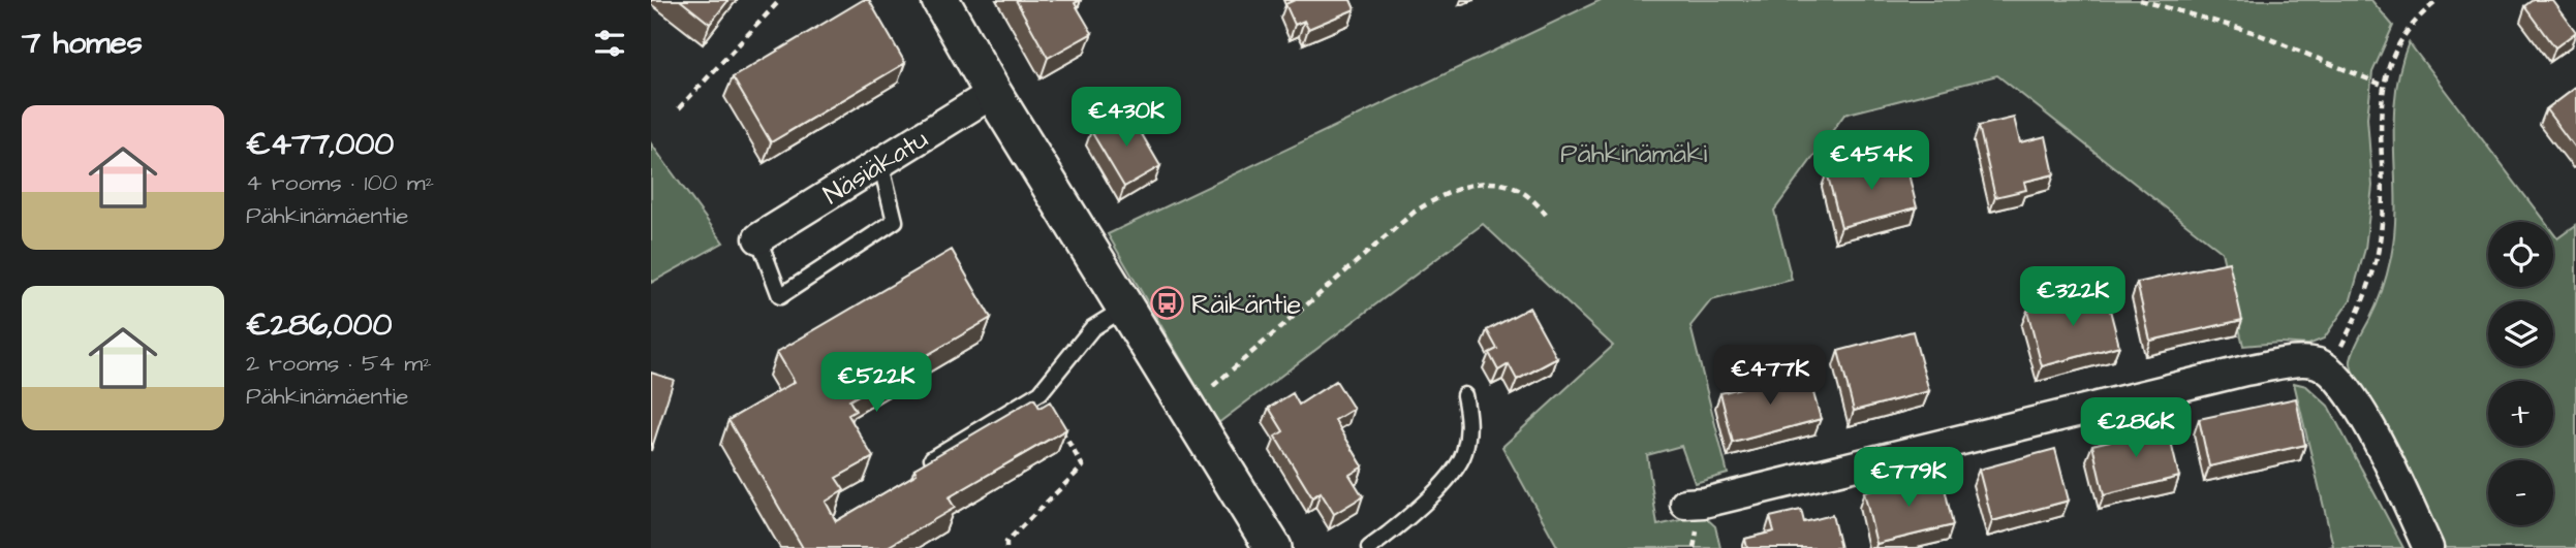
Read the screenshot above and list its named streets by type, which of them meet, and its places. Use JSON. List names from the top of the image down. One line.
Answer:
{"streets":{"street":["Näsiäkatu"]},"parks":["Pähkinämäki"],"places":{"bus stop":["Räikäntie"]},"page":{"heading":"7 homes","list":[{"name":"€477,000","note":"4 rooms · 100 m² · Pähkinämäentie"},{"name":"€286,000","note":"2 rooms · 54 m² · Pähkinämäentie"}],"price":["€430K","€454K","€322K","€477K","€522K","€286K","€779K"],"map_buttons":["+","−"]}}
